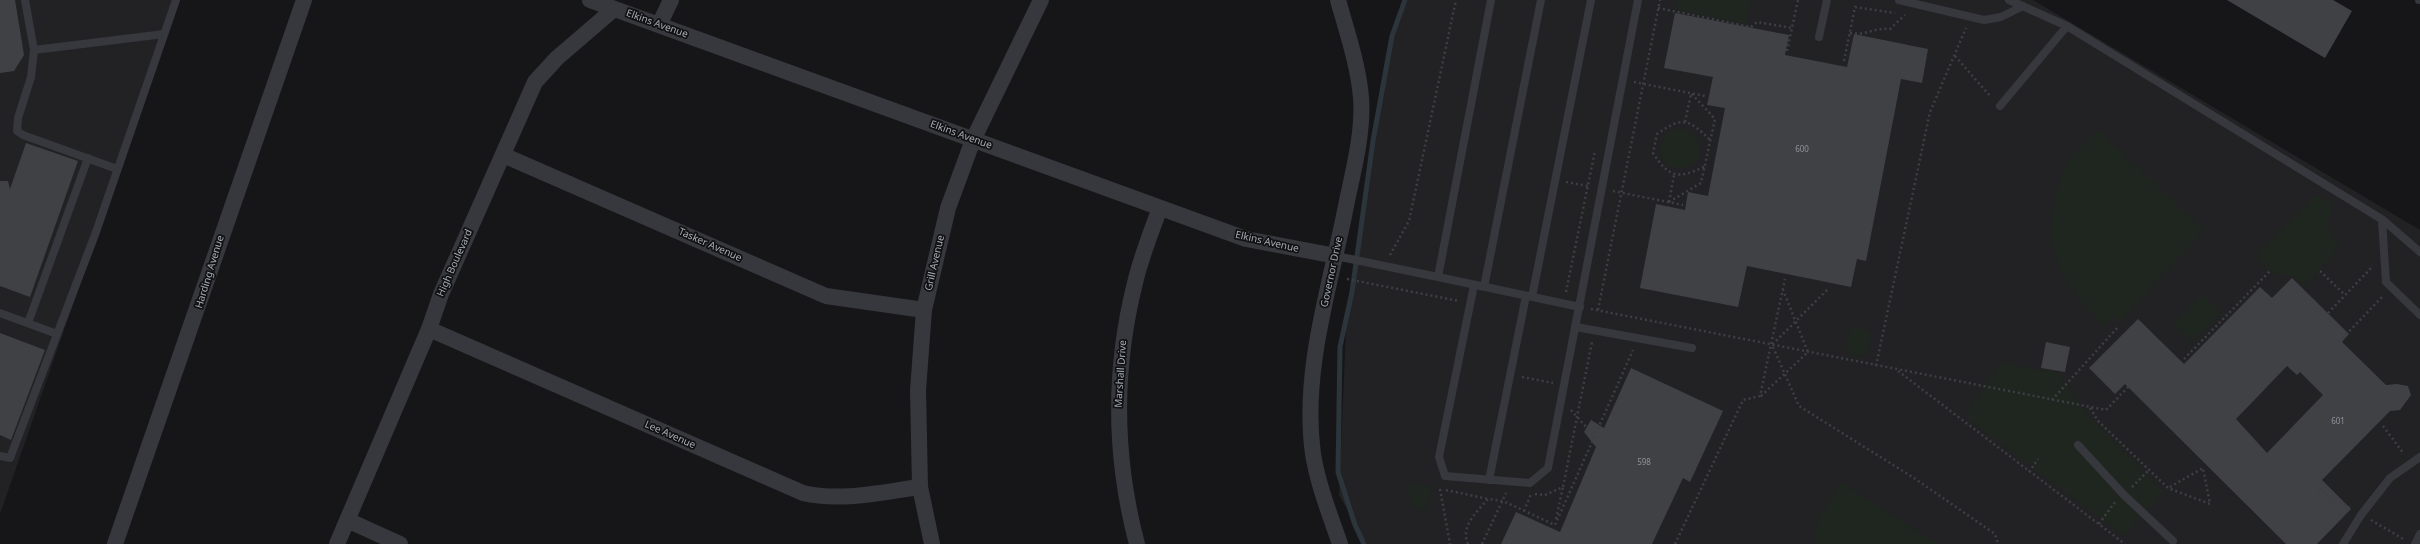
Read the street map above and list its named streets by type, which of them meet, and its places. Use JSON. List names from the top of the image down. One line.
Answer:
{"streets":{"street":["Elkins Avenue","Tasker Avenue","High Boulevard","Grill Avenue","Harding Avenue","Governor Drive","Marshall Drive","Lee Avenue"]},"crossings":[["Elkins Avenue","High Boulevard"],["Elkins Avenue","Grill Avenue"],["Elkins Avenue","Governor Drive"],["Elkins Avenue","Marshall Drive"],["Tasker Avenue","High Boulevard"],["Tasker Avenue","Grill Avenue"],["High Boulevard","Lee Avenue"],["Grill Avenue","Lee Avenue"]],"house_numbers":["600","601","598"]}
